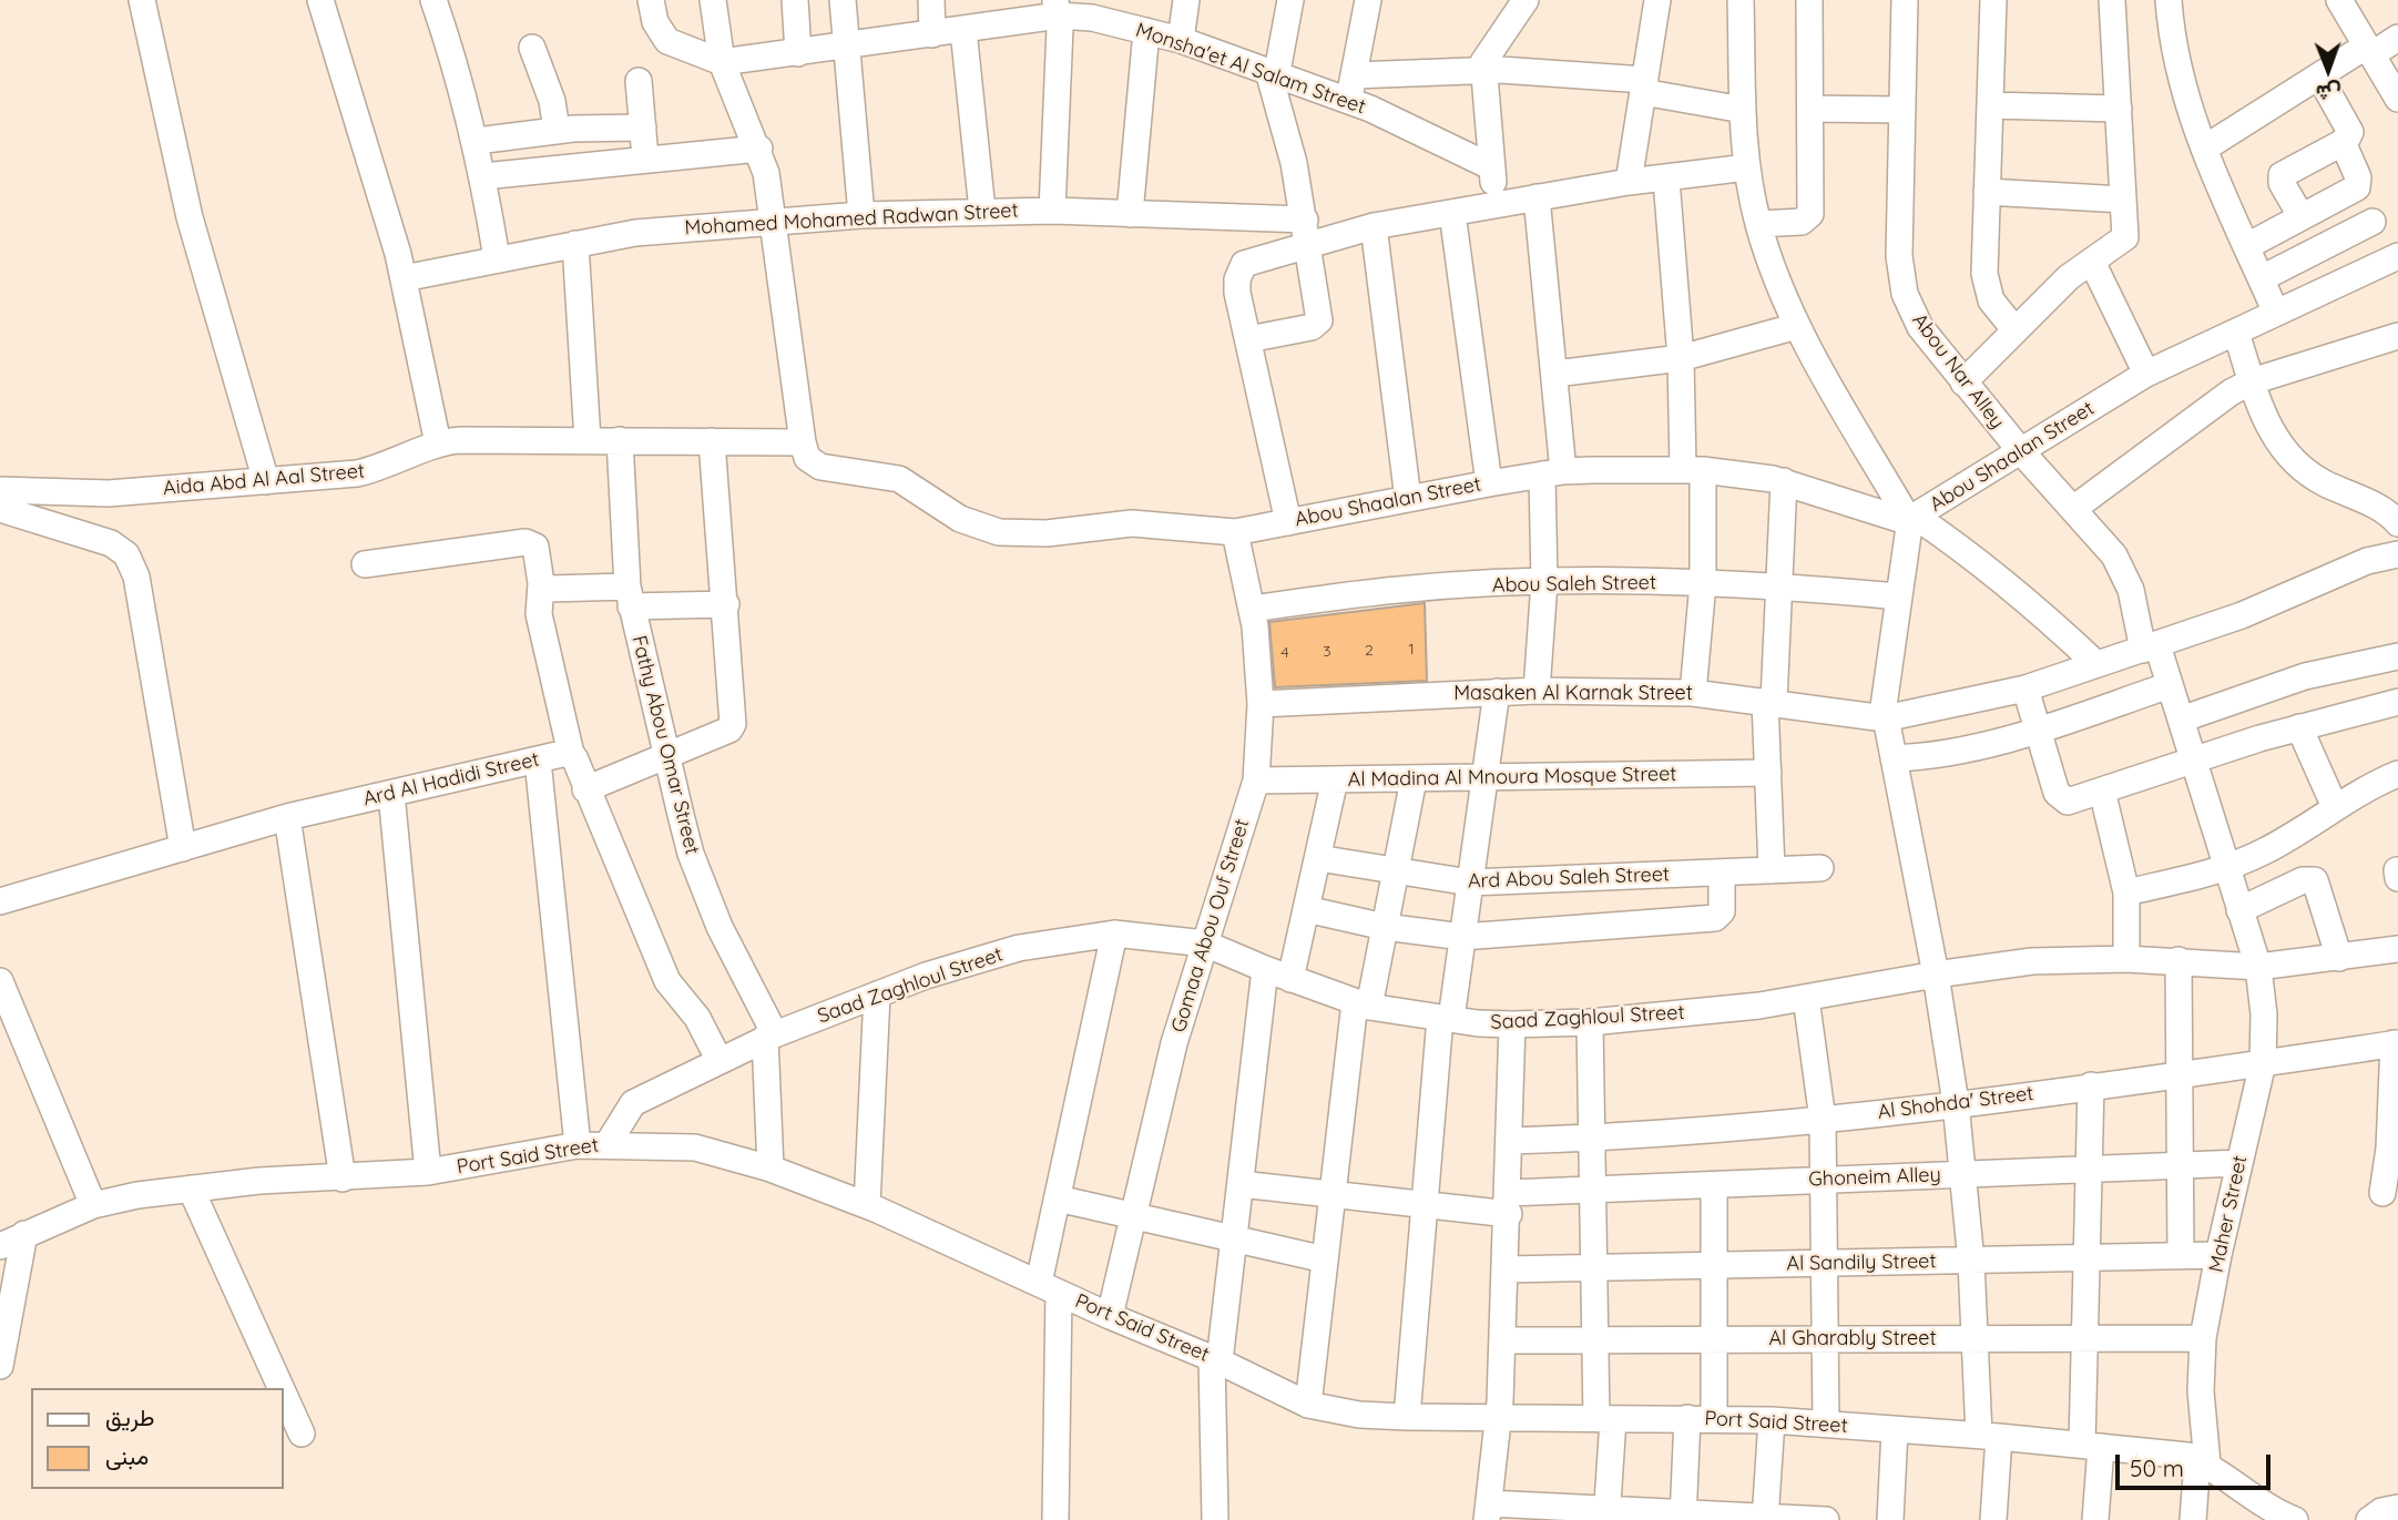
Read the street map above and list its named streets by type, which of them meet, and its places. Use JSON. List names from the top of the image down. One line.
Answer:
{"streets":{"street":["Monsha'et Al Salam Street","Mohamed Mohamed Radwan Street","Abou Nar Alley","Abou Shaalan Street","Aida Abd Al Aal Street","Abou Saleh Street","Masaken Al Karnak Street","Fathy Abou Omar Street","Al Madina Al Mnoura Mosque Street","Ard Al Hadidi Street","Ard Abou Saleh Street","Gomaa Abou Ouf Street","Saad Zaghloul Street","Al Shohda' Street","Port Said Street","Ghoneim Alley","Maher Street","Al Sandily Street","Al Gharably Street"]},"crossings":[["Abou Nar Alley","Abou Shaalan Street"],["Abou Nar Alley","Masaken Al Karnak Street"],["Abou Nar Alley","Maher Street"],["Abou Shaalan Street","Aida Abd Al Aal Street"],["Abou Shaalan Street","Gomaa Abou Ouf Street"],["Aida Abd Al Aal Street","Fathy Abou Omar Street"],["Abou Saleh Street","Gomaa Abou Ouf Street"],["Masaken Al Karnak Street","Gomaa Abou Ouf Street"],["Fathy Abou Omar Street","Saad Zaghloul Street"],["Al Madina Al Mnoura Mosque Street","Gomaa Abou Ouf Street"],["Gomaa Abou Ouf Street","Saad Zaghloul Street"],["Gomaa Abou Ouf Street","Port Said Street"],["Saad Zaghloul Street","Port Said Street"],["Saad Zaghloul Street","Maher Street"],["Al Shohda' Street","Maher Street"],["Port Said Street","Maher Street"],["Ghoneim Alley","Maher Street"],["Maher Street","Al Sandily Street"],["Maher Street","Al Gharably Street"]],"house_numbers":["1","2","3","4"],"legend":["طريق","مبنى"],"scale_bar":"50 m","north":"bottom"}
